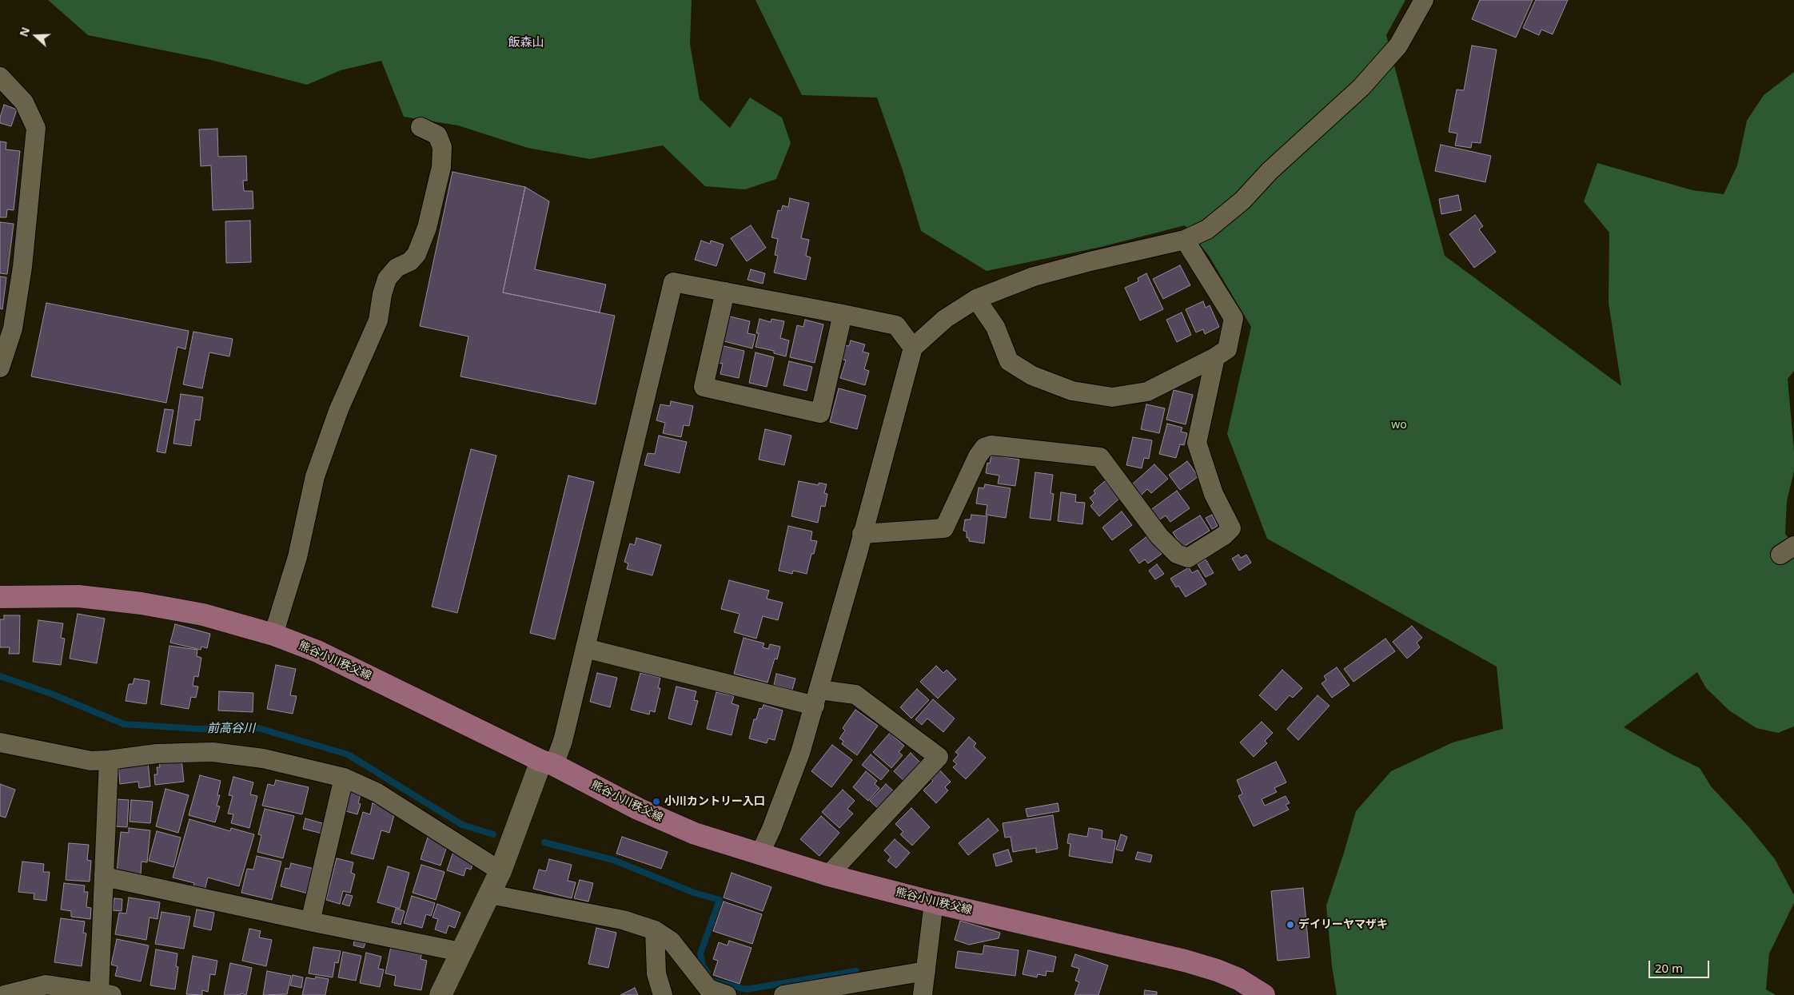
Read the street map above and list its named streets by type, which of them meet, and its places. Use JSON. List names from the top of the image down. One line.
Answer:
{"streets":{"main road":["熊谷小川秩父線"]},"districts":["飯森山"],"water":["前高谷川"],"parks":["wo"],"places":["小川カントリー入口","デイリーヤマザキ"],"scale_bar":"20 m","north":"left"}
